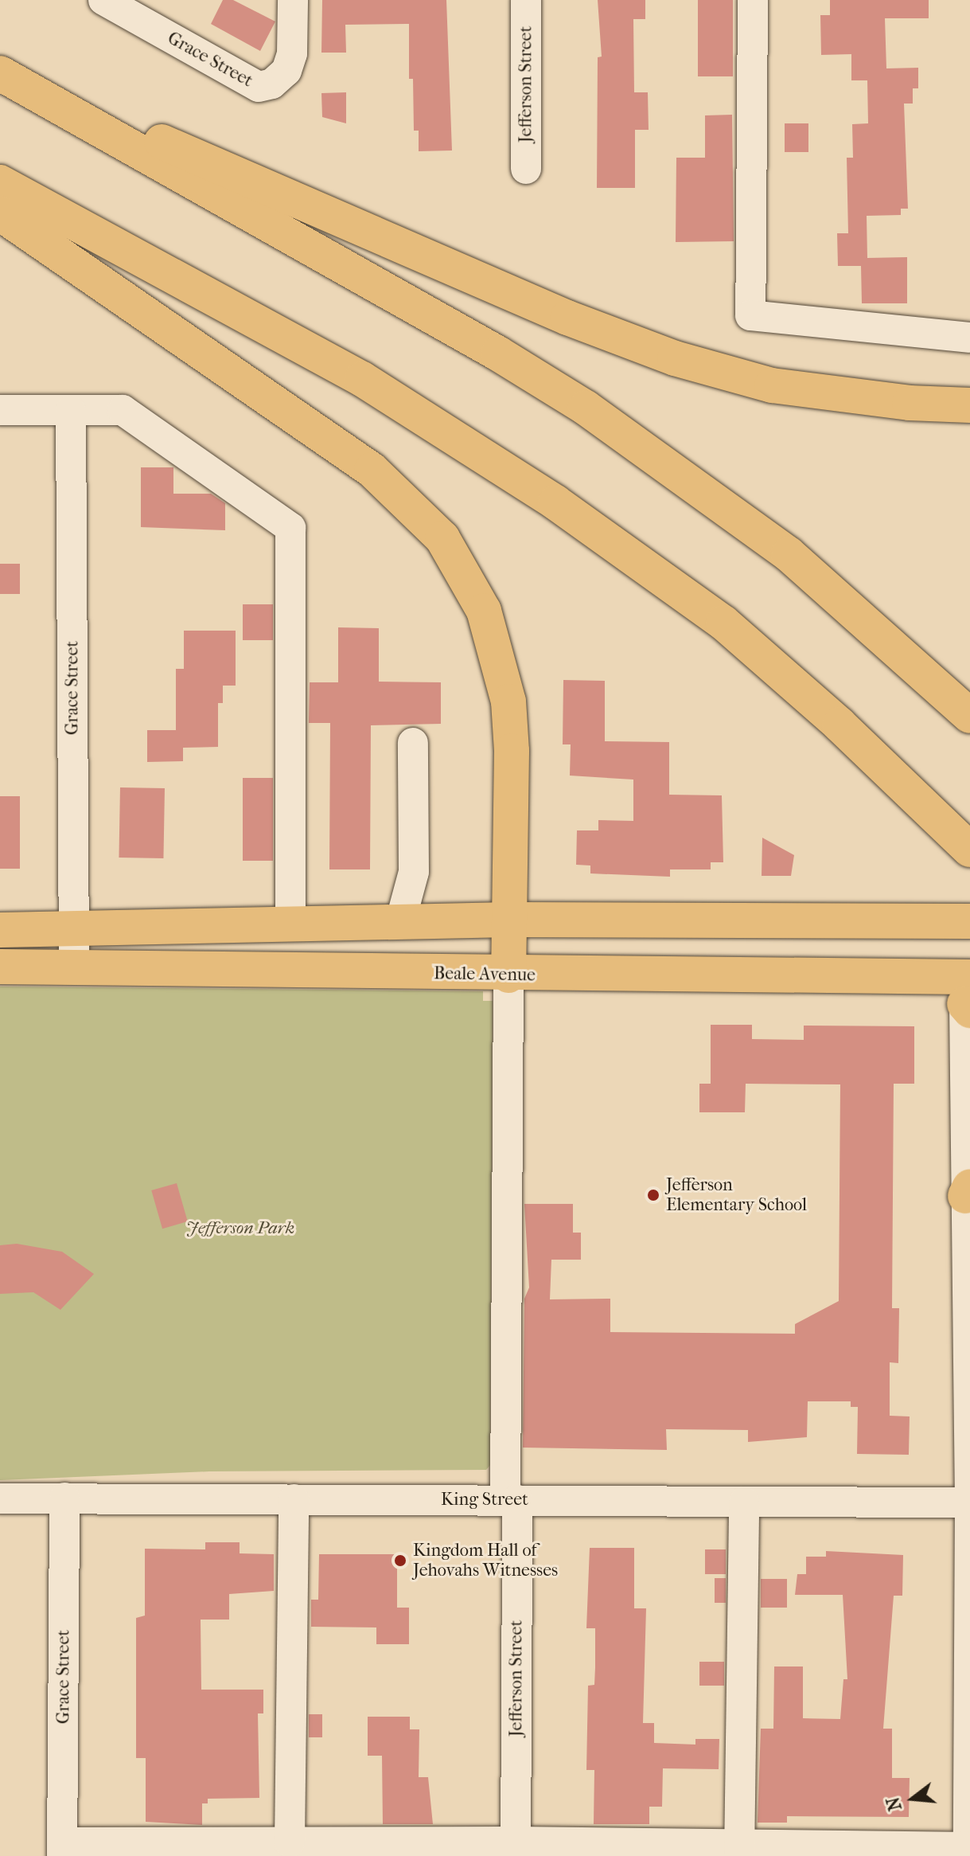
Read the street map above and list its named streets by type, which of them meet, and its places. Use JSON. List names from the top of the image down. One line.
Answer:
{"streets":{"main road":["Beale Avenue"],"street":["Grace Street","Jefferson Street","King Street"]},"crossings":[["Grace Street","Beale Avenue"],["Grace Street","King Street"],["Jefferson Street","Beale Avenue"],["Jefferson Street","King Street"]],"parks":["Jefferson Park"],"places":["Jefferson Elementary School","Kingdom Hall of Jehovahs Witnesses"],"north":"left"}
